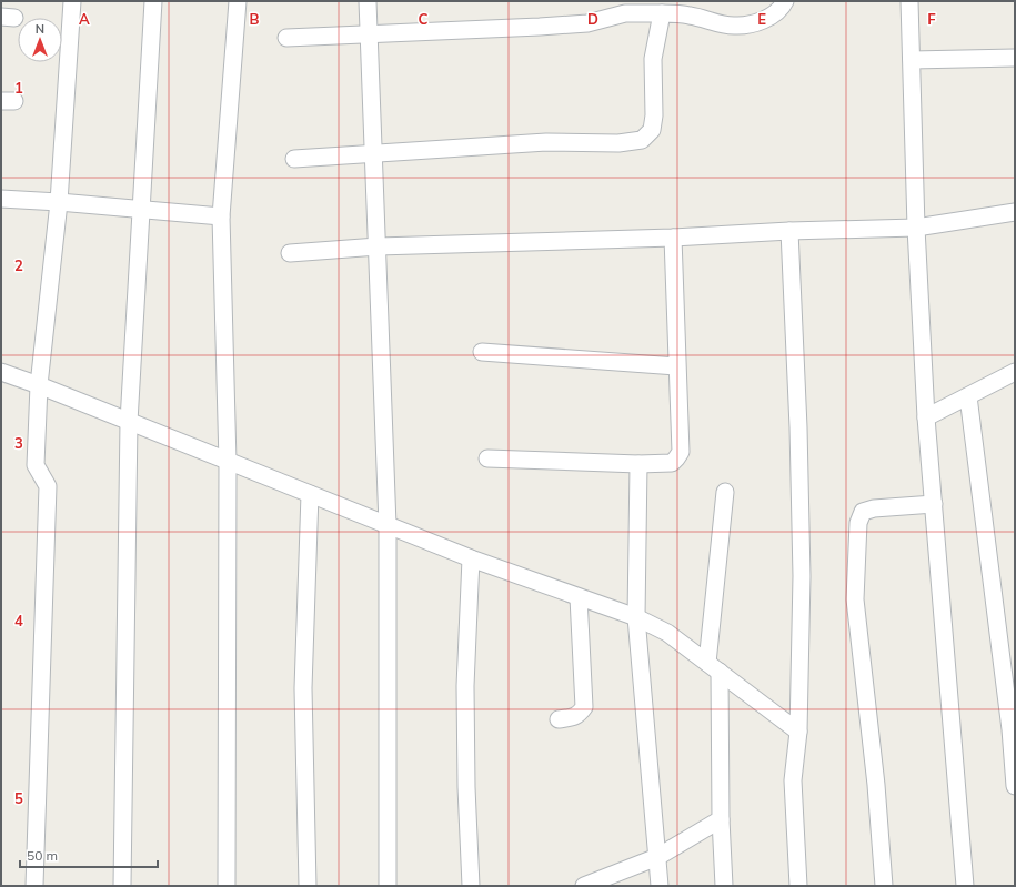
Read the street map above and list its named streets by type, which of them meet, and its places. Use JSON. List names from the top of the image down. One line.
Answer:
{"scale_bar":"50 m","north":"top","grid":{"columns":["A","B","C","D","E","F"],"rows":["1","2","3","4","5"]}}
